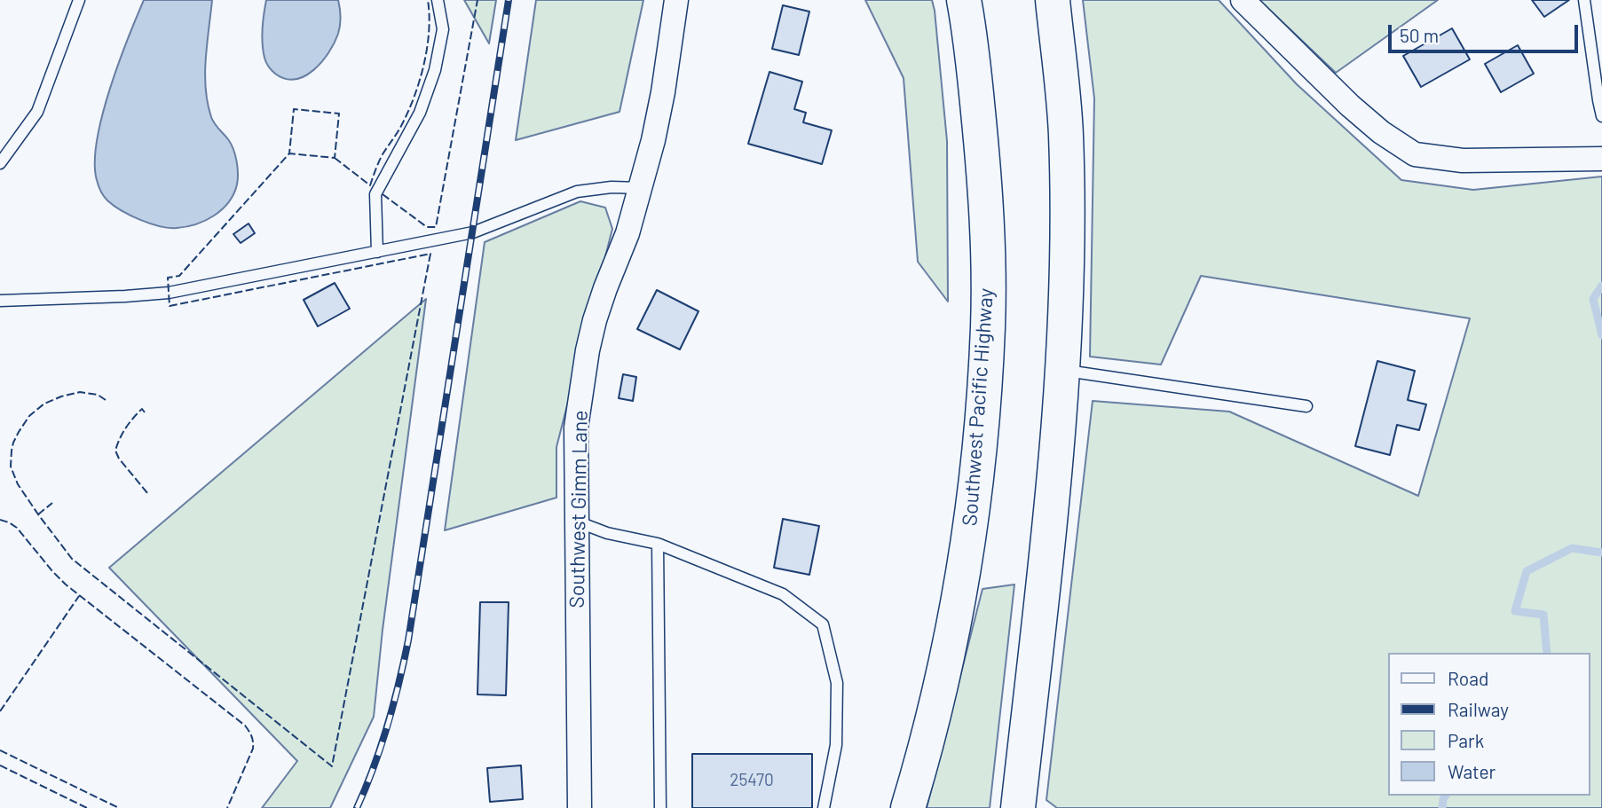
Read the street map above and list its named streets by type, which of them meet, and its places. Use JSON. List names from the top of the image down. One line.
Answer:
{"streets":{"highway":["Southwest Pacific Highway"],"street":["Southwest Gimm Lane"]},"house_numbers":["25470"],"legend":["Road","Railway","Park","Water"],"scale_bar":"50 m"}
